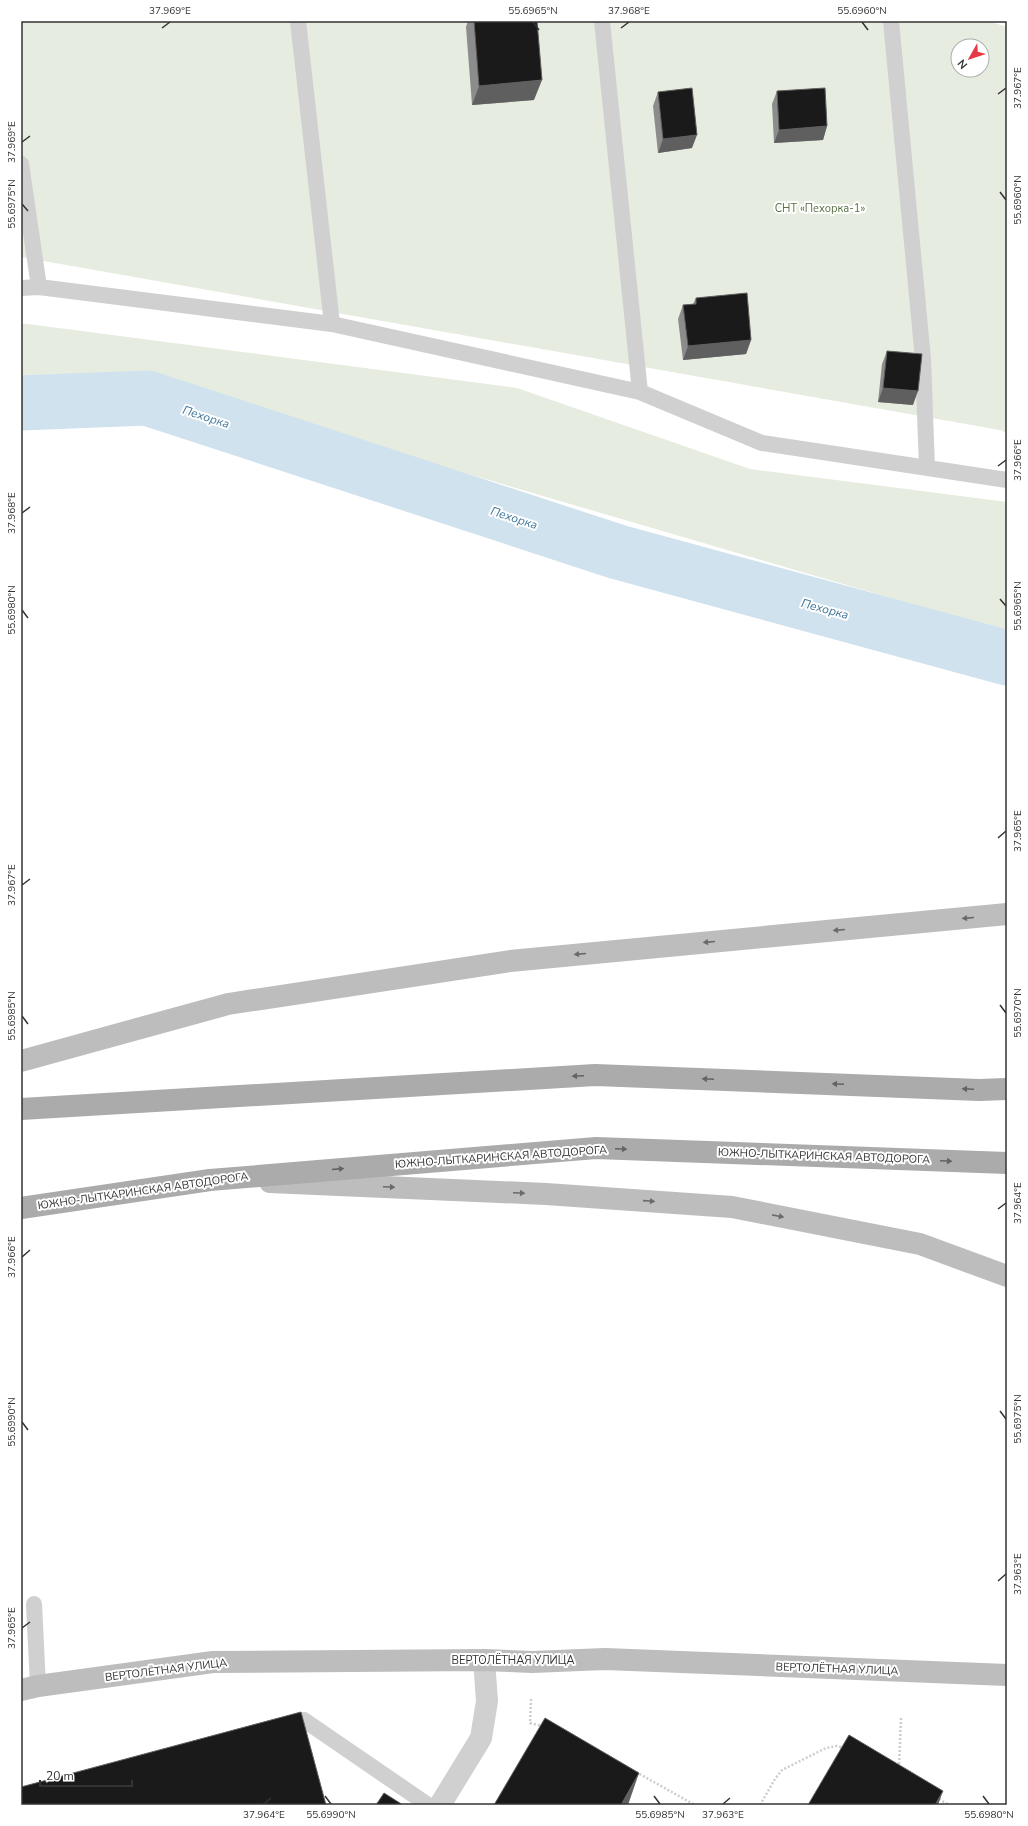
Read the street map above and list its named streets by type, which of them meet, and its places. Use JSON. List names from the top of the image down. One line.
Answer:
{"streets":{"main road":["ЮЖНО-ЛЫТКАРИНСКАЯ АВТОДОРОГА","ВЕРТОЛЁТНАЯ УЛИЦА"]},"water":["Пехорка"],"parks":["СНТ «Пехорка-1»"],"scale_bar":"20 m","north":"bottom left","coordinates":["37.969°E","55.6965°N","37.968°E","55.6960°N","37.967°E","55.6975°N","37.966°E","55.6980°N","37.965°E","55.6970°N","55.6985°N","37.964°E","55.6990°N","37.963°E"]}
